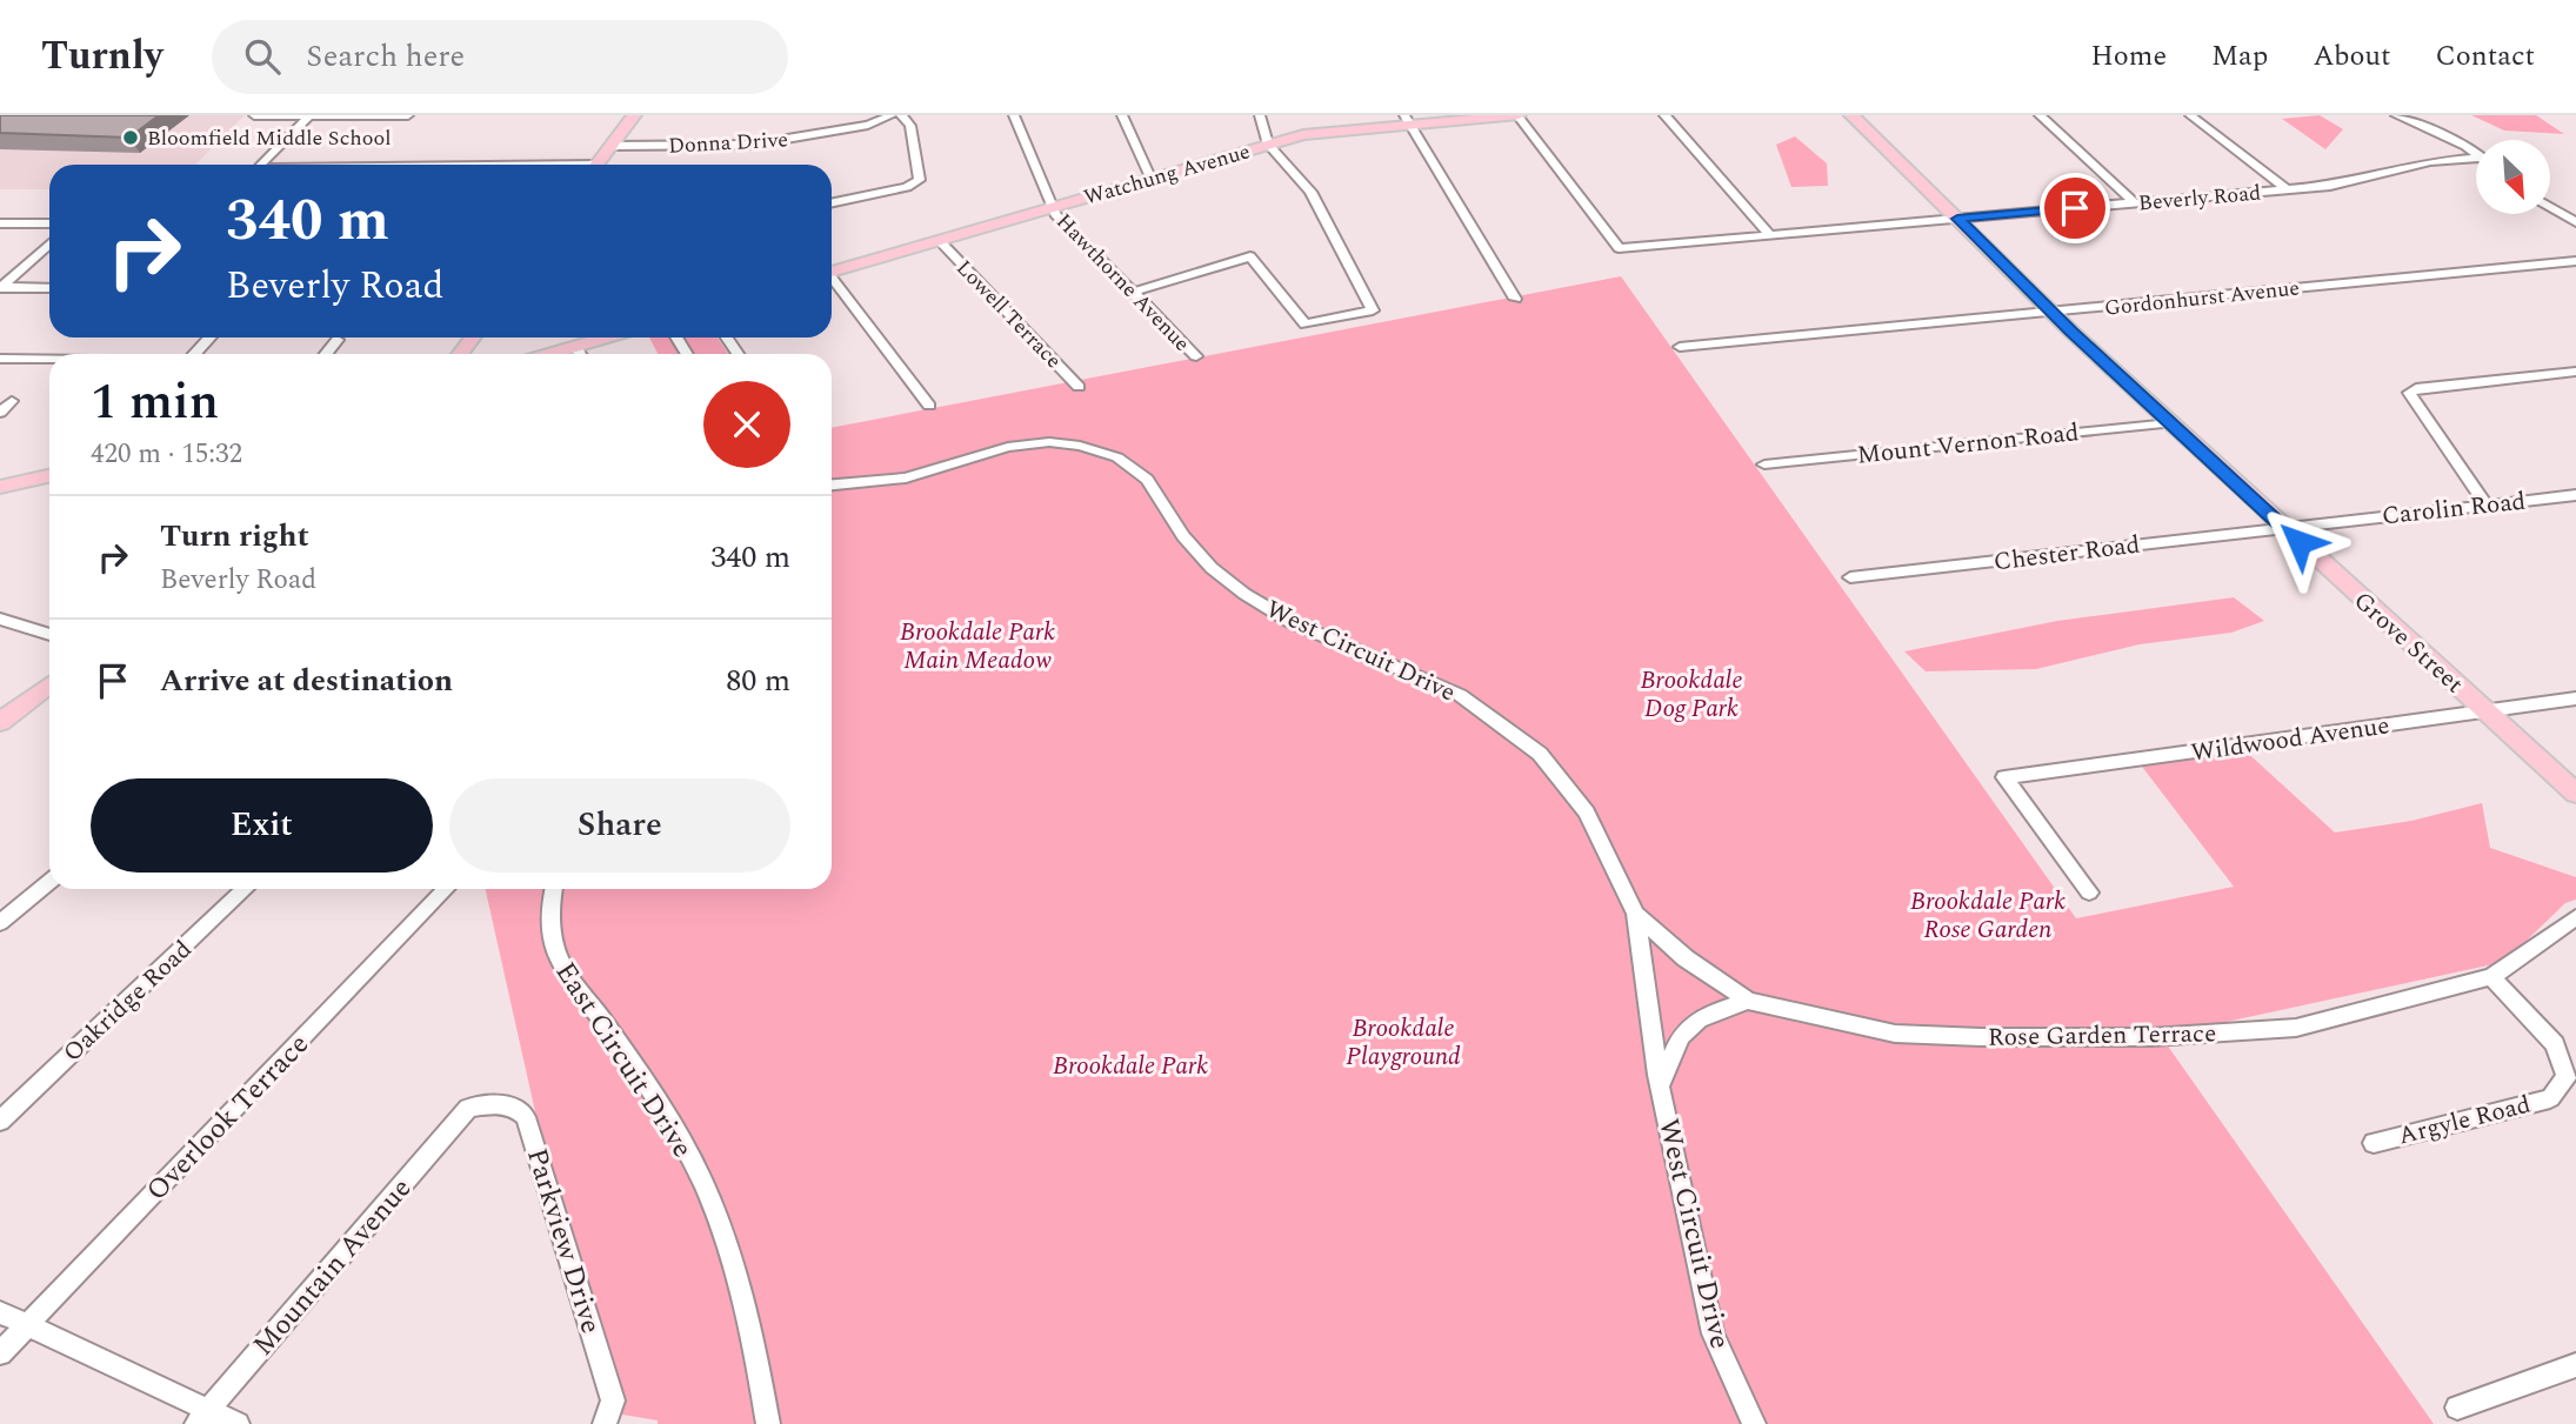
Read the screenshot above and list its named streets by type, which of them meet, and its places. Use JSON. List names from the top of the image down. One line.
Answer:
{"streets":{"main road":["Watchung Avenue","Grove Street"],"street":["Donna Drive","Beverly Road","Hawthorne Avenue","Gordonhurst Avenue","Lowell Terrace","Mount Vernon Road","Carolin Road","Chester Road","West Circuit Drive","Wildwood Avenue","Oakridge Road","Rose Garden Terrace","East Circuit Drive","Overlook Terrace","Argyle Road","Parkview Drive","Mountain Avenue"]},"crossings":[["Watchung Avenue","Beverly Road"],["Watchung Avenue","Hawthorne Avenue"],["Watchung Avenue","Lowell Terrace"],["Beverly Road","Grove Street"],["Gordonhurst Avenue","Grove Street"],["Mount Vernon Road","Grove Street"],["Carolin Road","Chester Road"],["Carolin Road","Grove Street"],["Chester Road","Grove Street"],["Grove Street","Wildwood Avenue"],["West Circuit Drive","Rose Garden Terrace"],["Rose Garden Terrace","Argyle Road"],["Parkview Drive","Mountain Avenue"]],"parks":["Brookdale Park Main Meadow","Brookdale Dog Park","Brookdale Park Rose Garden","Brookdale Playground","Brookdale Park"],"places":["Bloomfield Middle School"],"north":"bottom right","page":{"header":"Turnly","search":"Search here","nav":["Home","Map","About","Contact"],"turn":["340 m","Beverly Road"],"heading":["1 min","420 m · 15:32"],"list":[{"name":"Turn right","note":"Beverly Road","value":"340 m"},{"name":"Arrive at destination","value":"80 m"}],"buttons":["Exit","Share"]}}
